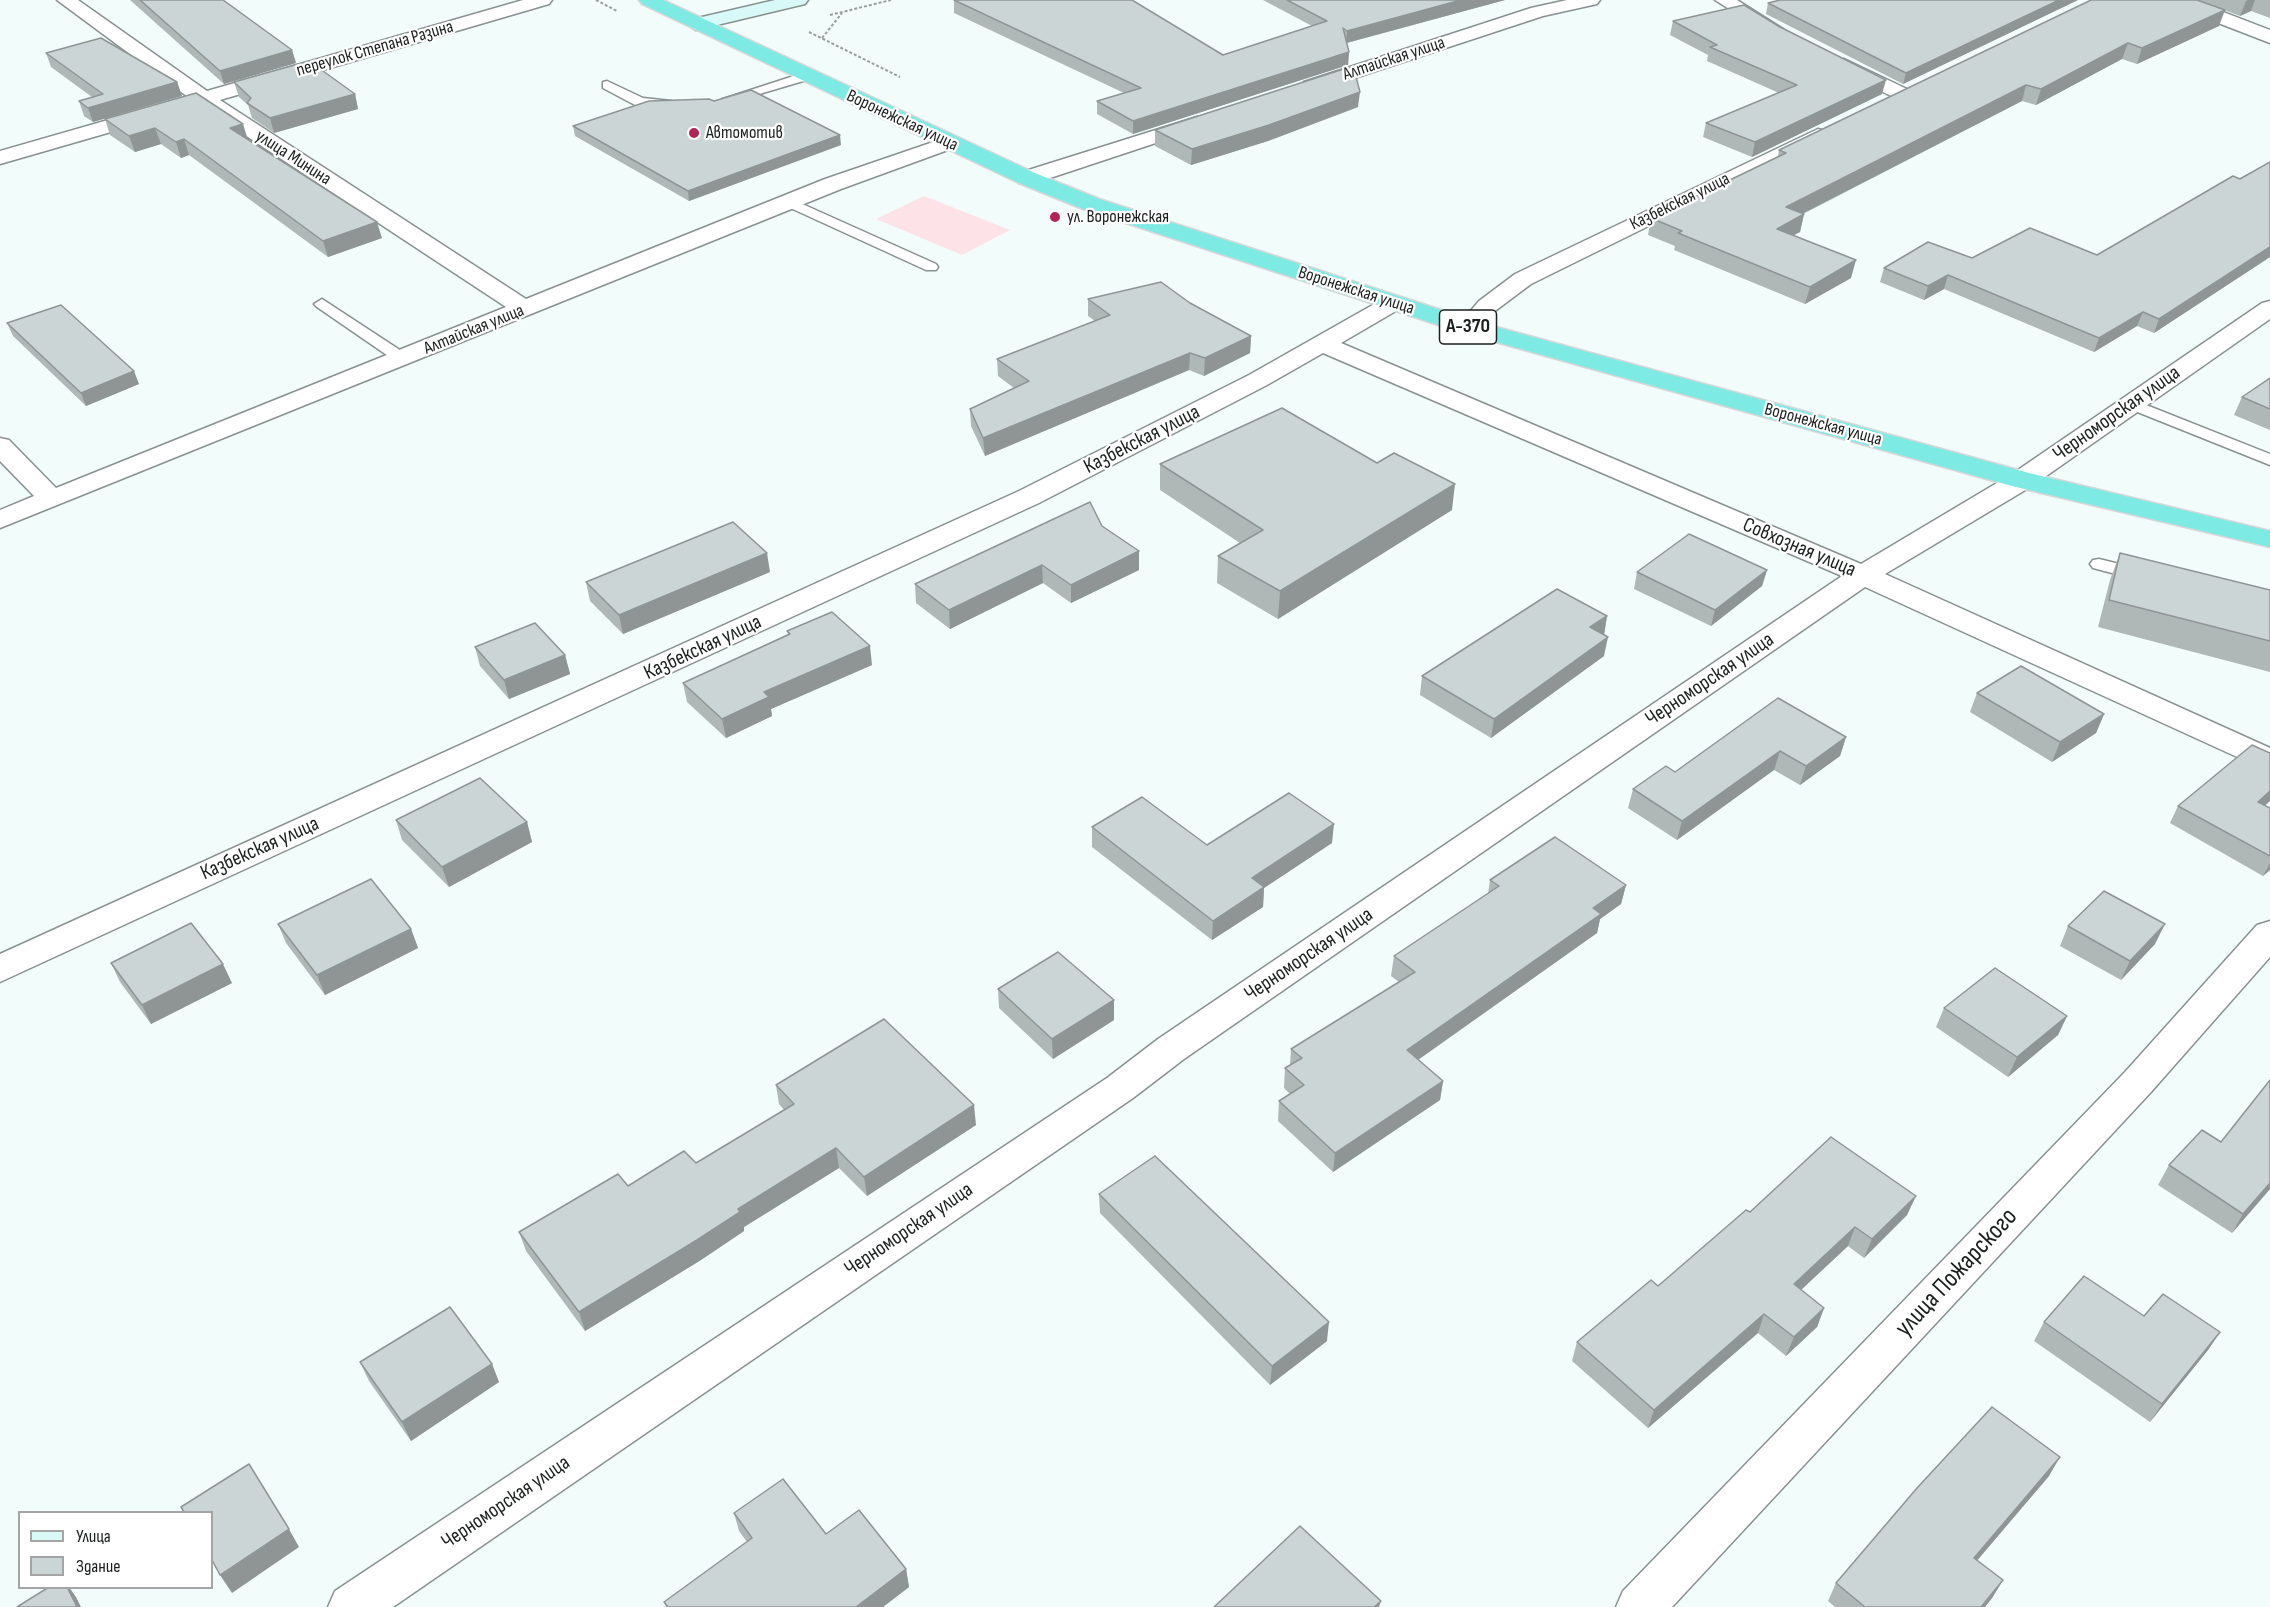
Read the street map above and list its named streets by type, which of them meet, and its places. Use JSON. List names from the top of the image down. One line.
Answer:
{"streets":{"highway":["Воронежская улица","А-370"],"street":["переулок Степана Разина","Алтайская улица","улица Минина","Казбекская улица","Черноморская улица","Совхозная улица","улица Пожарского"]},"crossings":[["переулок Степана Разина","улица Минина"],["Алтайская улица","Воронежская улица"],["Алтайская улица","улица Минина"],["Воронежская улица","Казбекская улица"],["Воронежская улица","Черноморская улица"],["Казбекская улица","Совхозная улица"],["Черноморская улица","Совхозная улица"]],"places":["Автомотив","ул. Воронежская"],"legend":["Улица","Здание"]}
